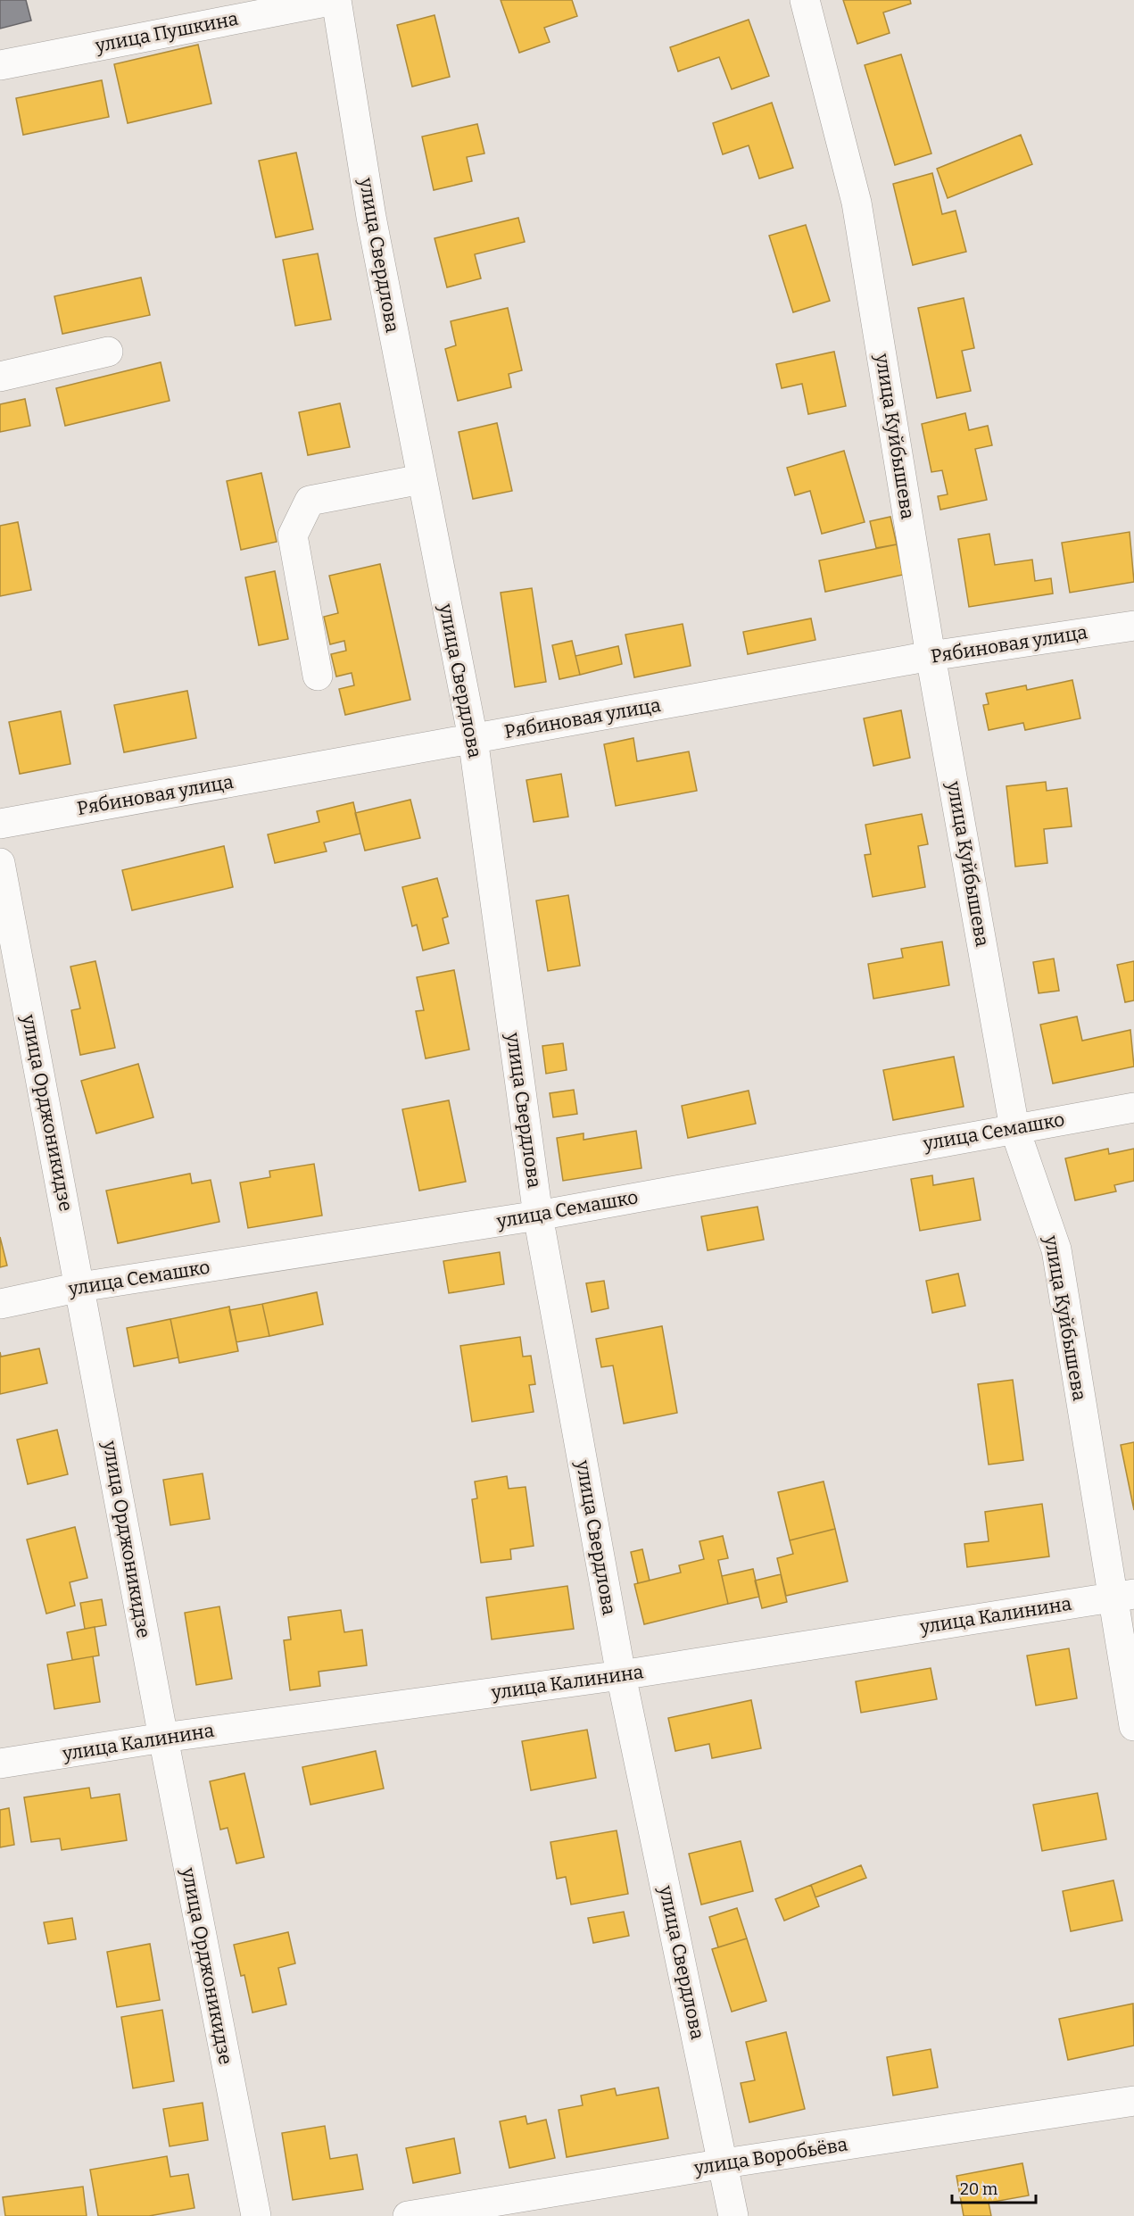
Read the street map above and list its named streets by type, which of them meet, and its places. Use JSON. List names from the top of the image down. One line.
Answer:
{"streets":{"street":["улица Пушкина","улица Свердлова","улица Куйбышева","Рябиновая улица","улица Орджоникидзе","улица Семашко","улица Калинина","улица Воробьёва"]},"crossings":[["улица Пушкина","улица Свердлова"],["улица Свердлова","Рябиновая улица"],["улица Свердлова","улица Семашко"],["улица Свердлова","улица Калинина"],["улица Свердлова","улица Воробьёва"],["улица Куйбышева","Рябиновая улица"],["улица Куйбышева","улица Семашко"],["улица Куйбышева","улица Калинина"],["улица Орджоникидзе","улица Семашко"],["улица Орджоникидзе","улица Калинина"]],"scale_bar":"20 m"}
